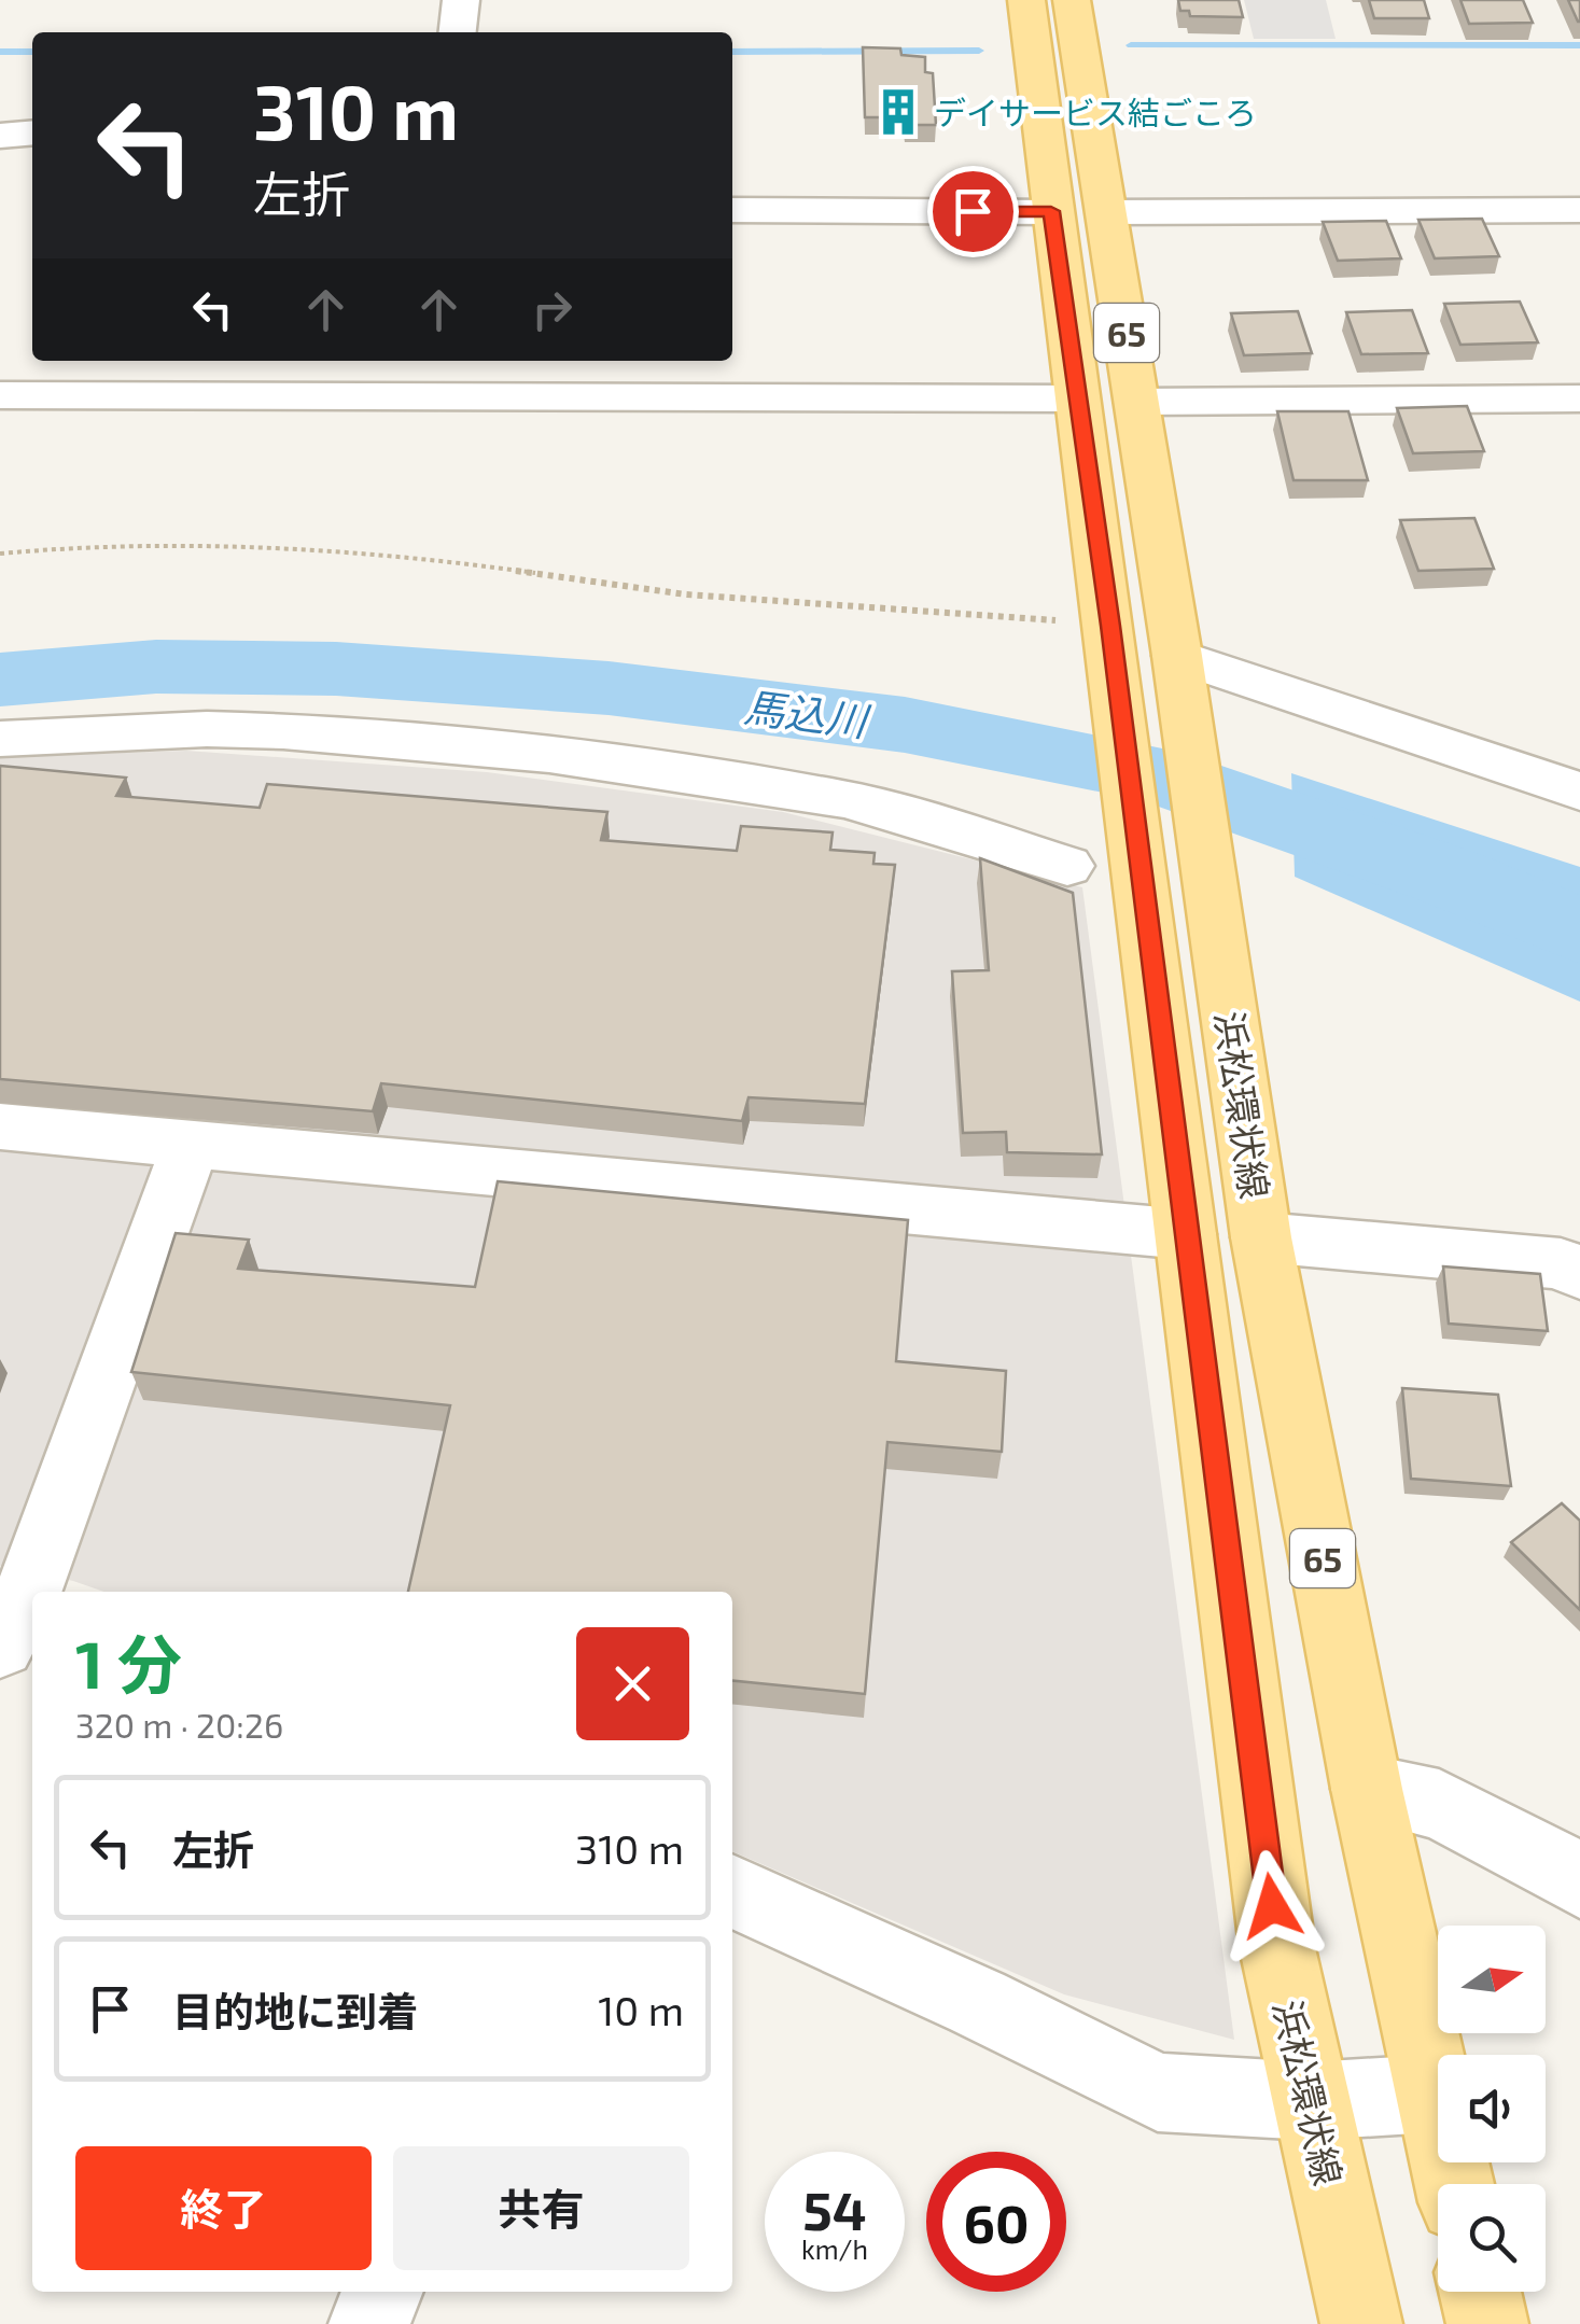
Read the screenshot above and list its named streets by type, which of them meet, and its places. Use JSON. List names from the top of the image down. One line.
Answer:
{"streets":{"main road":["65","浜松環状線"]},"water":["馬込川"],"places":{"building":["デイサービス結ごころ"]},"north":"right","page":{"turn":["310 m","左折"],"heading":["1 分","320 m · 20:26"],"list":[{"name":"左折","value":"310 m"},{"name":"目的地に到着","value":"10 m"}],"buttons":["終了","共有"],"speed":"54 km/h","limit":"60"}}
